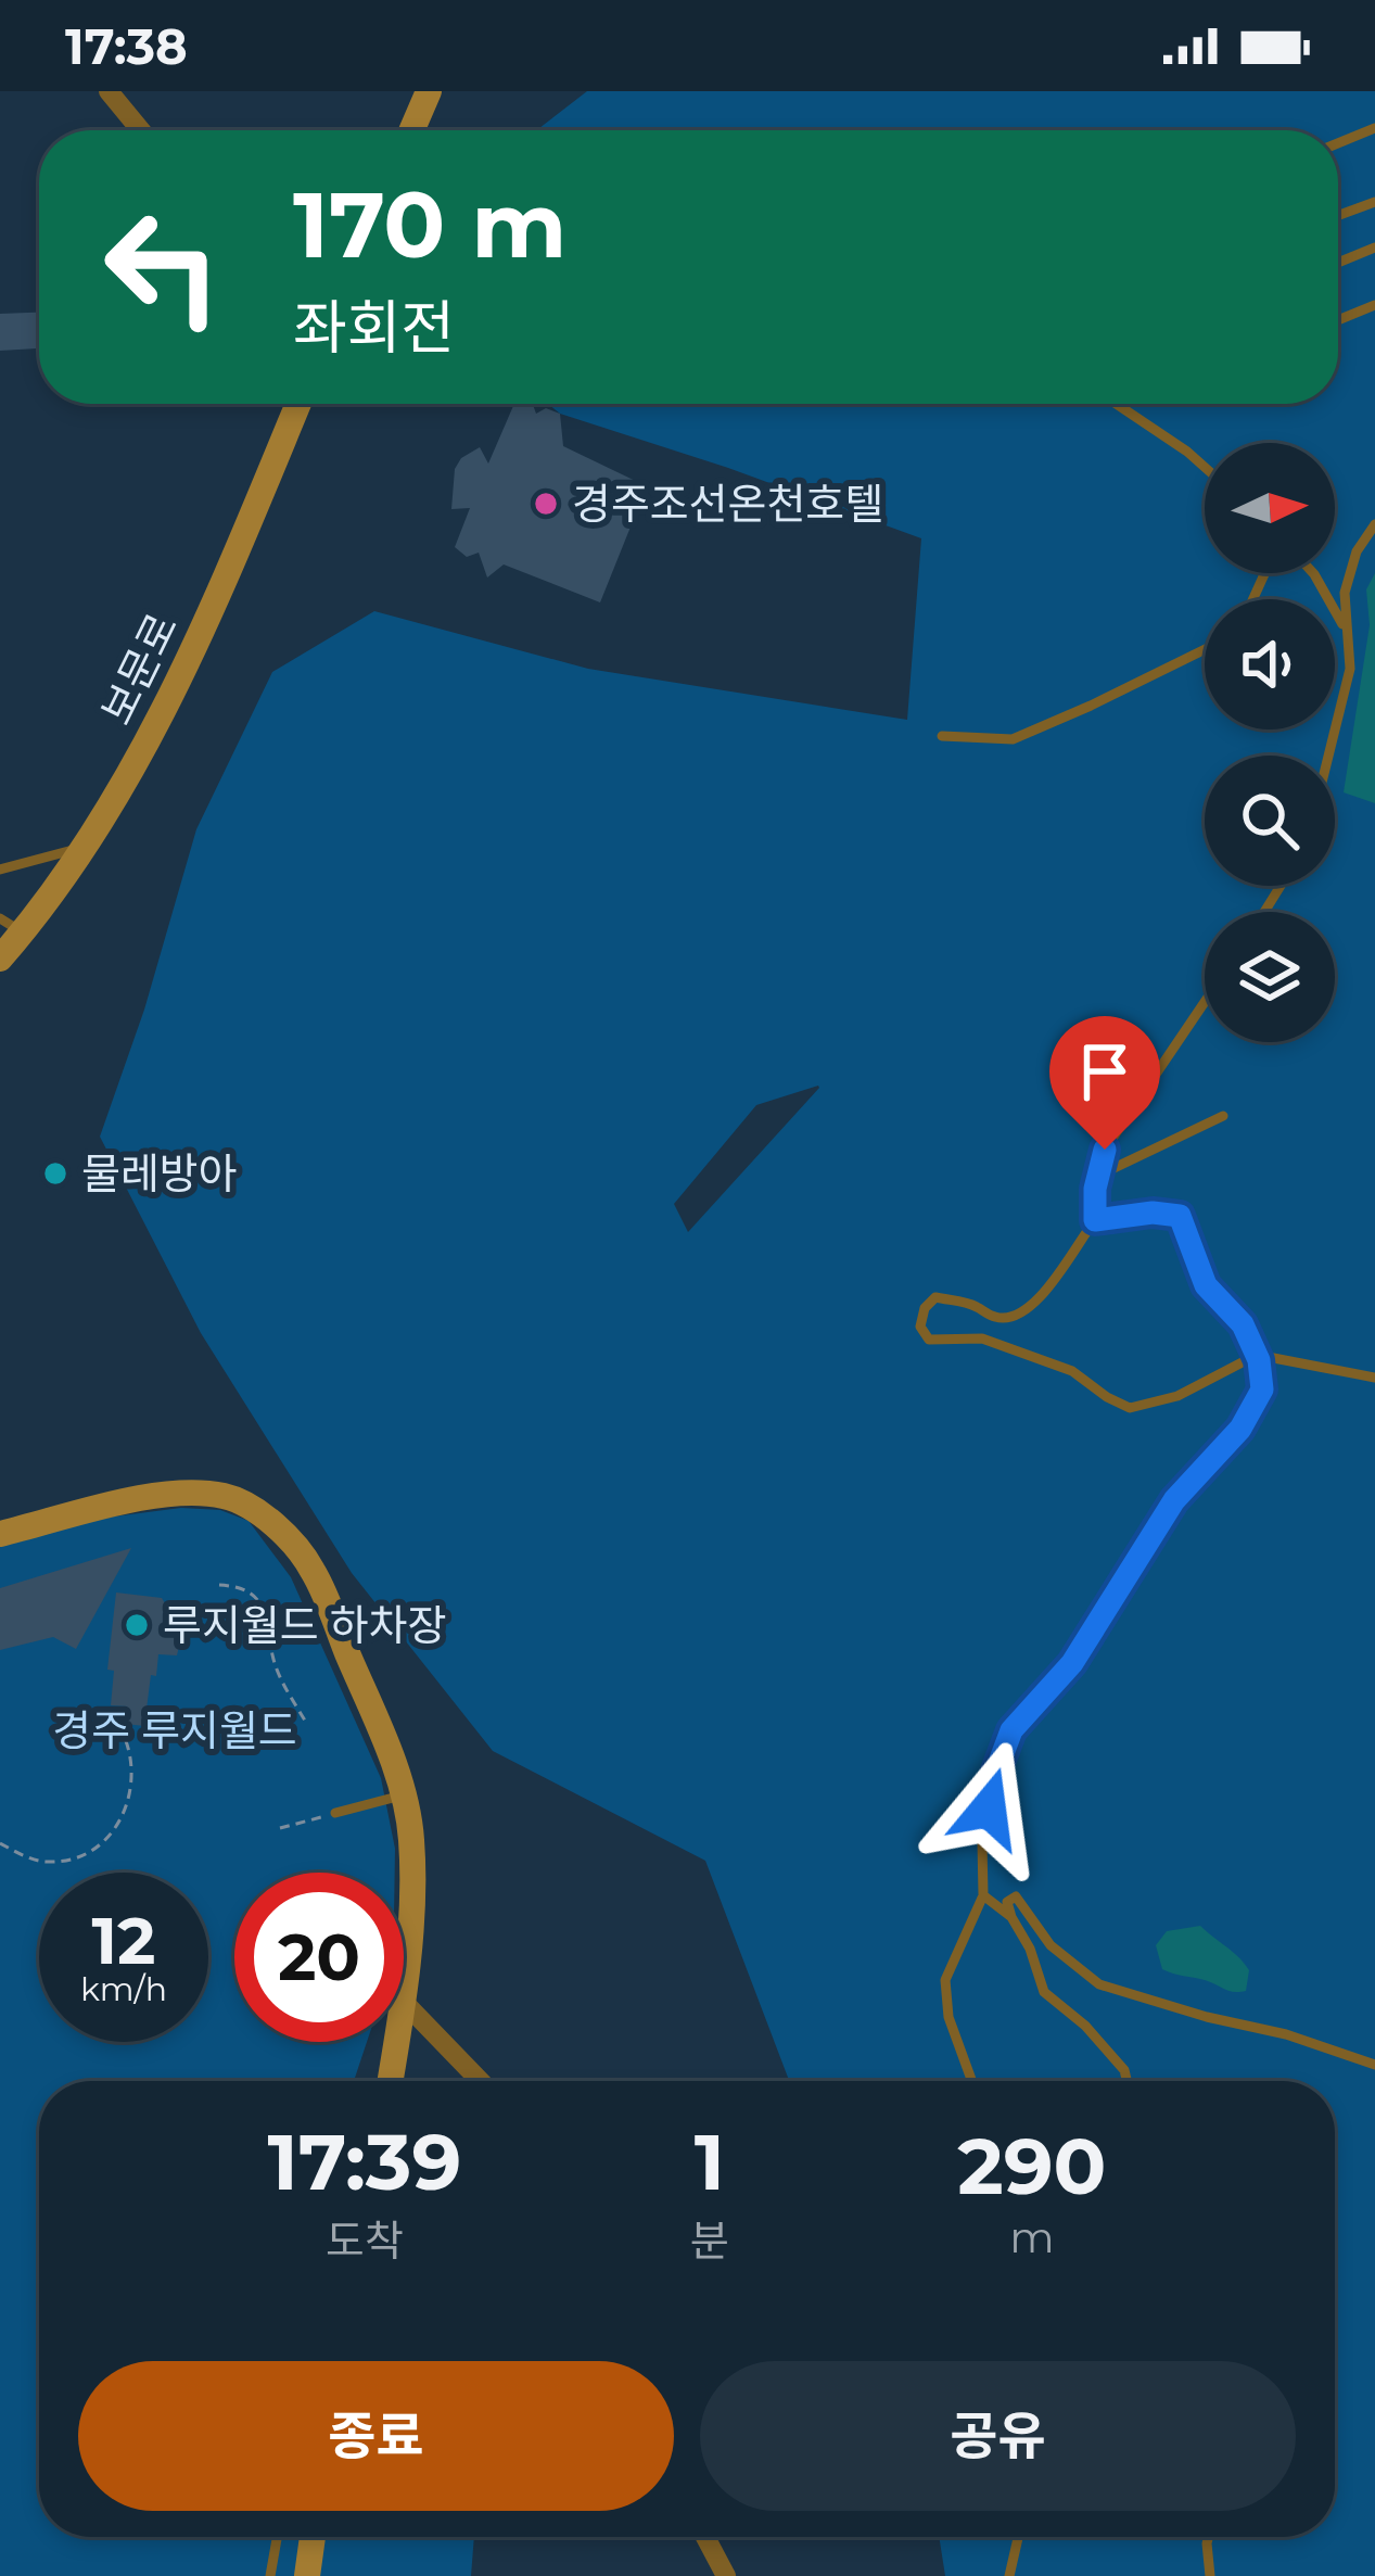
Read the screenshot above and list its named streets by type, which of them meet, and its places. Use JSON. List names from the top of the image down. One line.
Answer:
{"streets":{"main road":["보문로"]},"parks":["경주 루지월드"],"places":["경주조선온천호텔","물레방아","루지월드 하차장"],"north":"right","page":{"status":"17:38","turn":["170 m","좌회전"],"speed":"12 km/h","limit":"20","eta":["17:39","도착","1","분","290","m"],"buttons":["종료","공유"]}}
